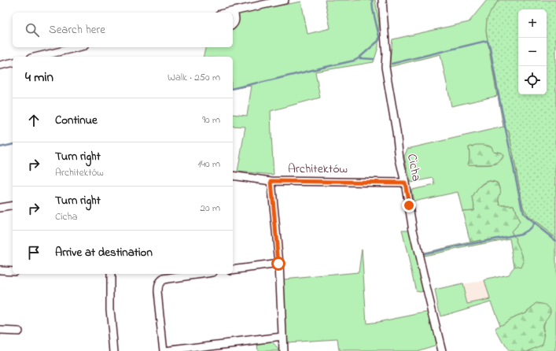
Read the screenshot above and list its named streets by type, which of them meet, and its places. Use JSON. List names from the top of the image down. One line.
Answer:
{"streets":{"street":["Cicha","Architektów"]},"crossings":[["Cicha","Architektów"]],"page":{"map_buttons":["+","−"],"search":"Search here","heading":["4 min","Walk · 250 m"],"list":[["Continue","90 m"],["Turn right","Architektów","140 m"],["Turn right","Cicha","20 m"],"Arrive at destination"]}}
